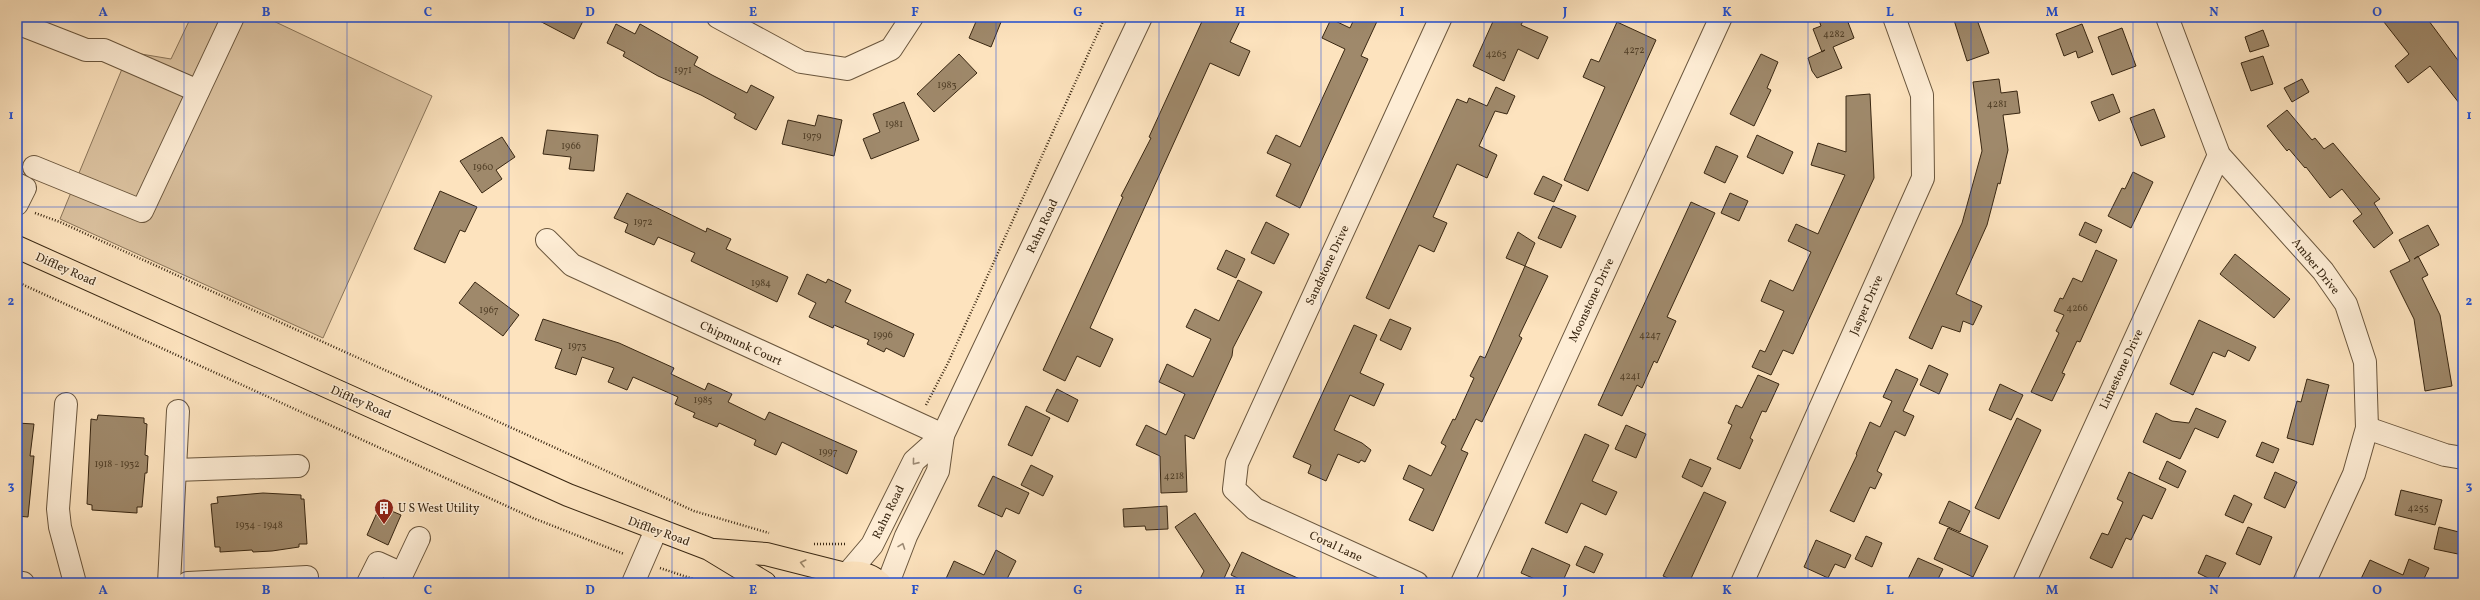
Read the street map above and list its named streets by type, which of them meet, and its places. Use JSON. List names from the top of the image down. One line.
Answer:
{"streets":{"main road":["Diffley Road"],"street":["Rahn Road","Sandstone Drive","Amber Drive","Moonstone Drive","Jasper Drive","Chipmunk Court","Limestone Drive","Coral Lane"]},"crossings":[["Rahn Road","Diffley Road"],["Rahn Road","Chipmunk Court"],["Sandstone Drive","Coral Lane"],["Amber Drive","Limestone Drive"]],"places":{"building":["U S West Utility"]},"house_numbers":["4282","4272","4265","1971","1983","4281","1981","1979","1966","1960","1972","1984","4266","1967","1996","4247","1973","4241","1985","1997","1918 - 1932","4218","4255","1934 - 1948"],"grid":{"columns":["A","B","C","D","E","F","G","H","I","J","K","L","M","N","O"],"rows":["1","2","3"]}}
